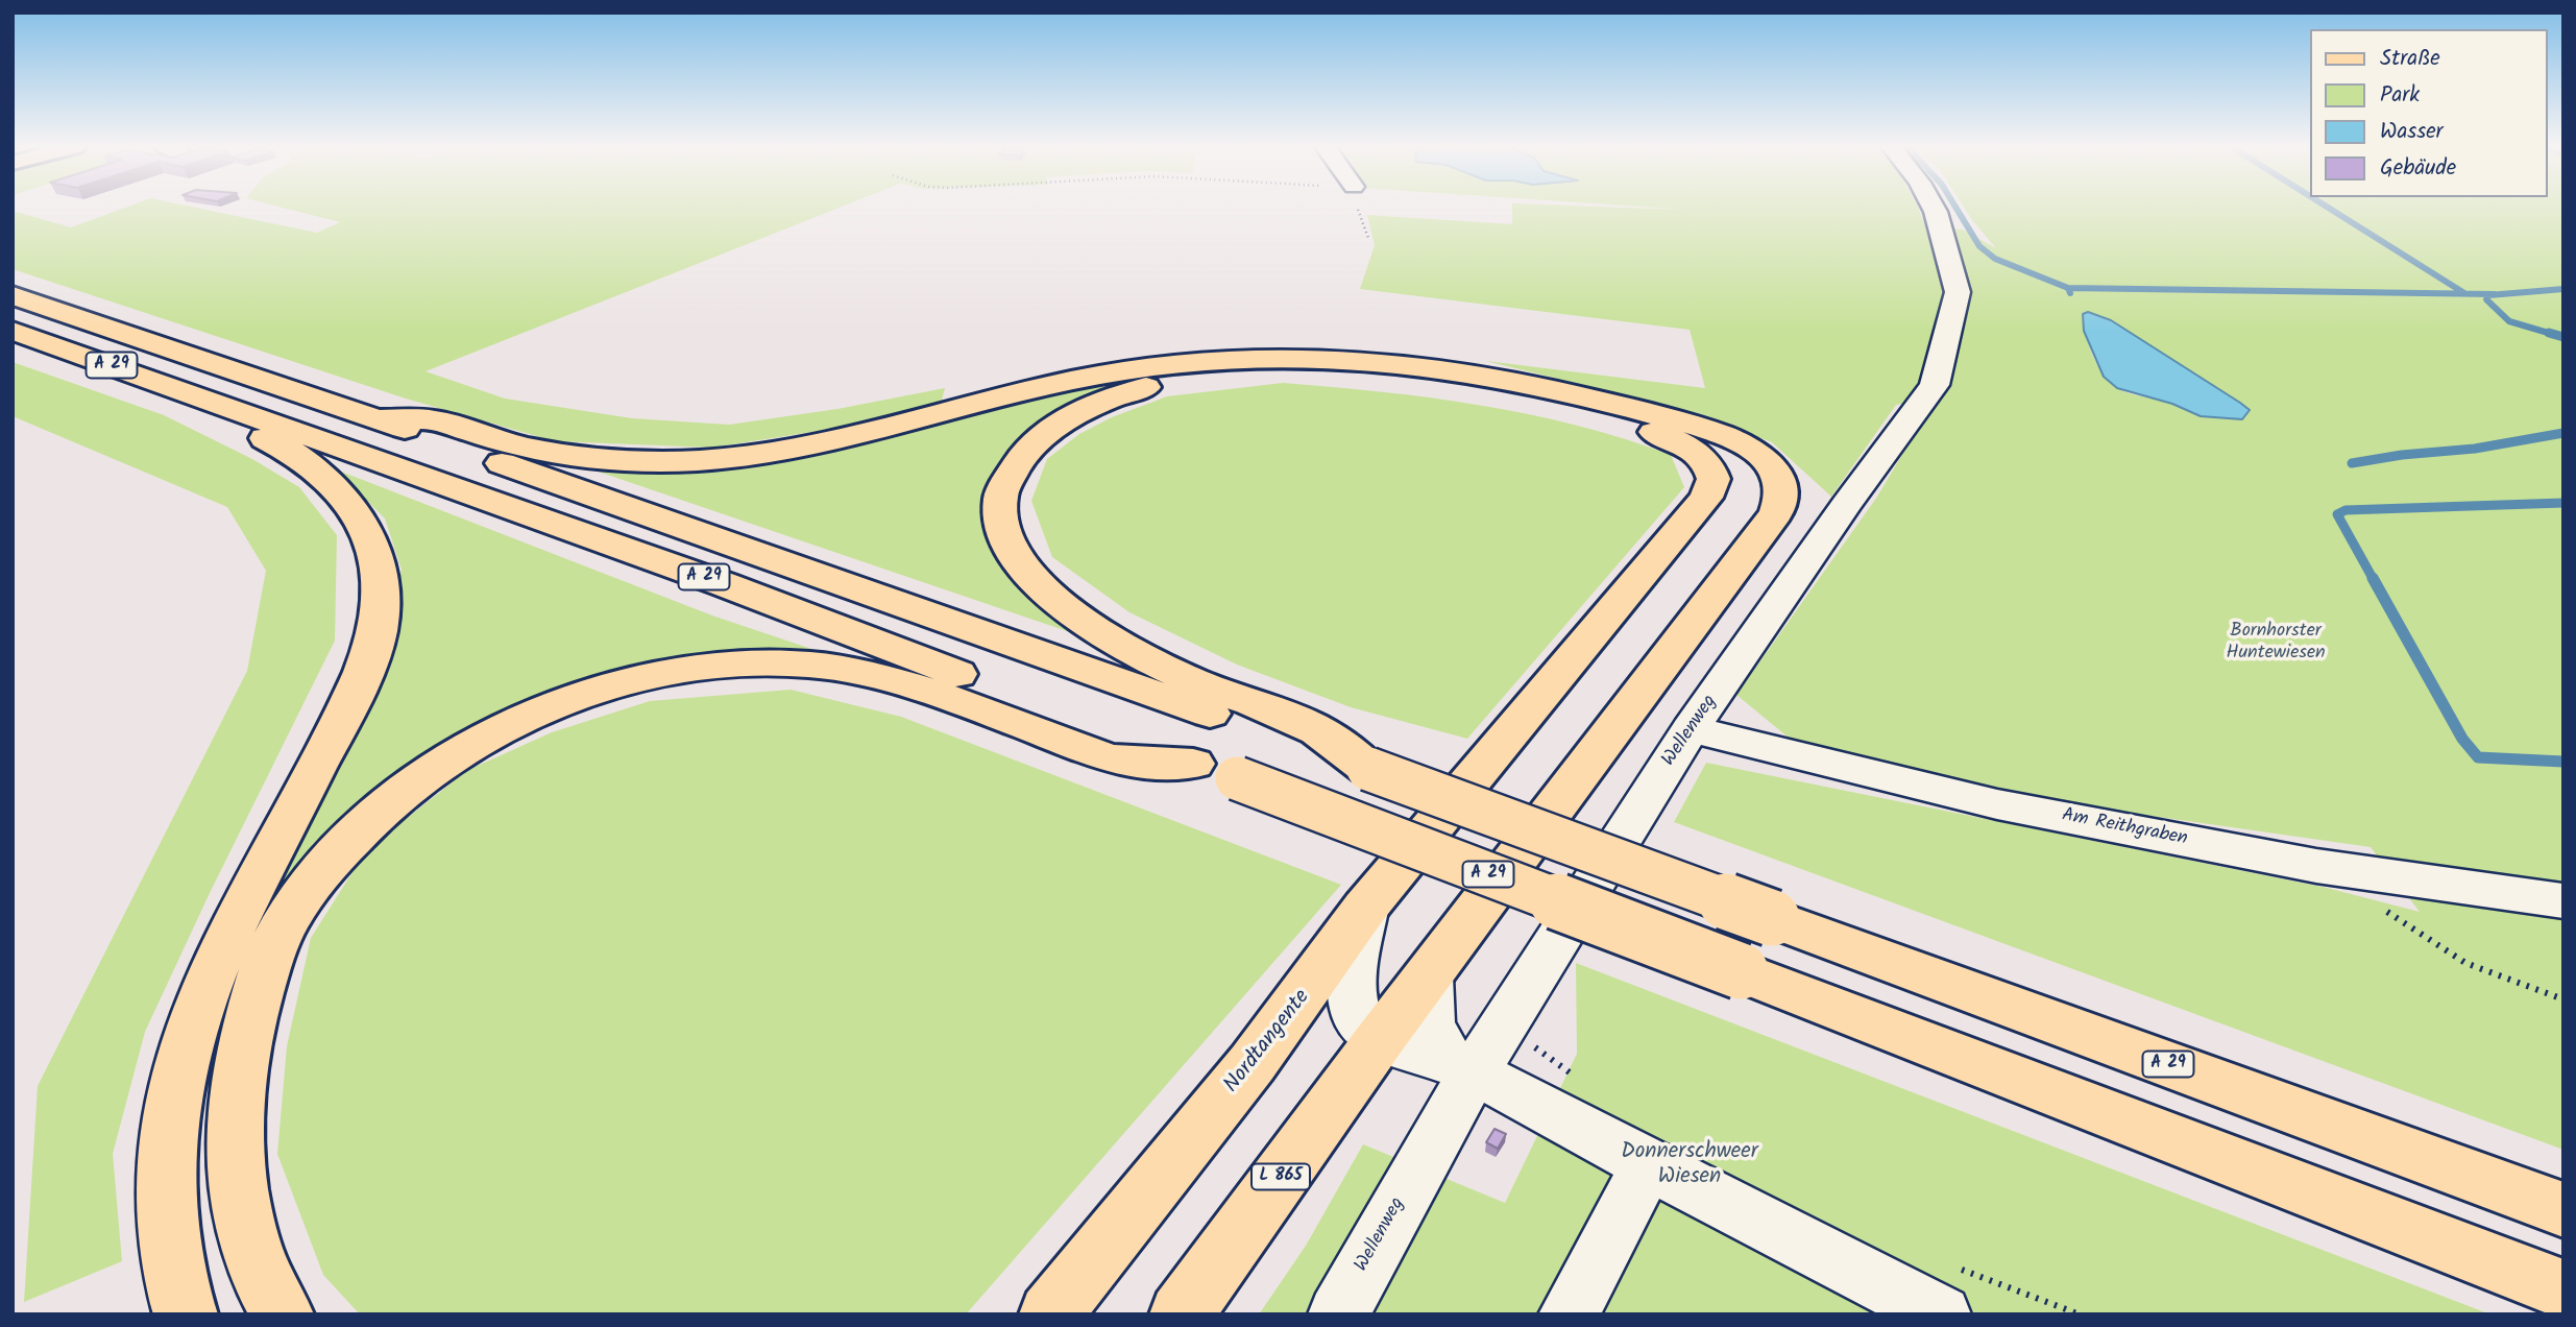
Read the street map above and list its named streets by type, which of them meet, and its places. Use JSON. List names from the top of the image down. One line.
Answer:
{"streets":{"main road":["A 29","Nordtangente","L 865"],"street":["Wellenweg","Am Reithgraben"]},"crossings":[["A 29","Nordtangente"],["A 29","L 865"],["Wellenweg","Am Reithgraben"]],"parks":["Bornhorster Huntewiesen","Donnerschweer Wiesen"],"legend":["Straße","Park","Wasser","Gebäude"]}
